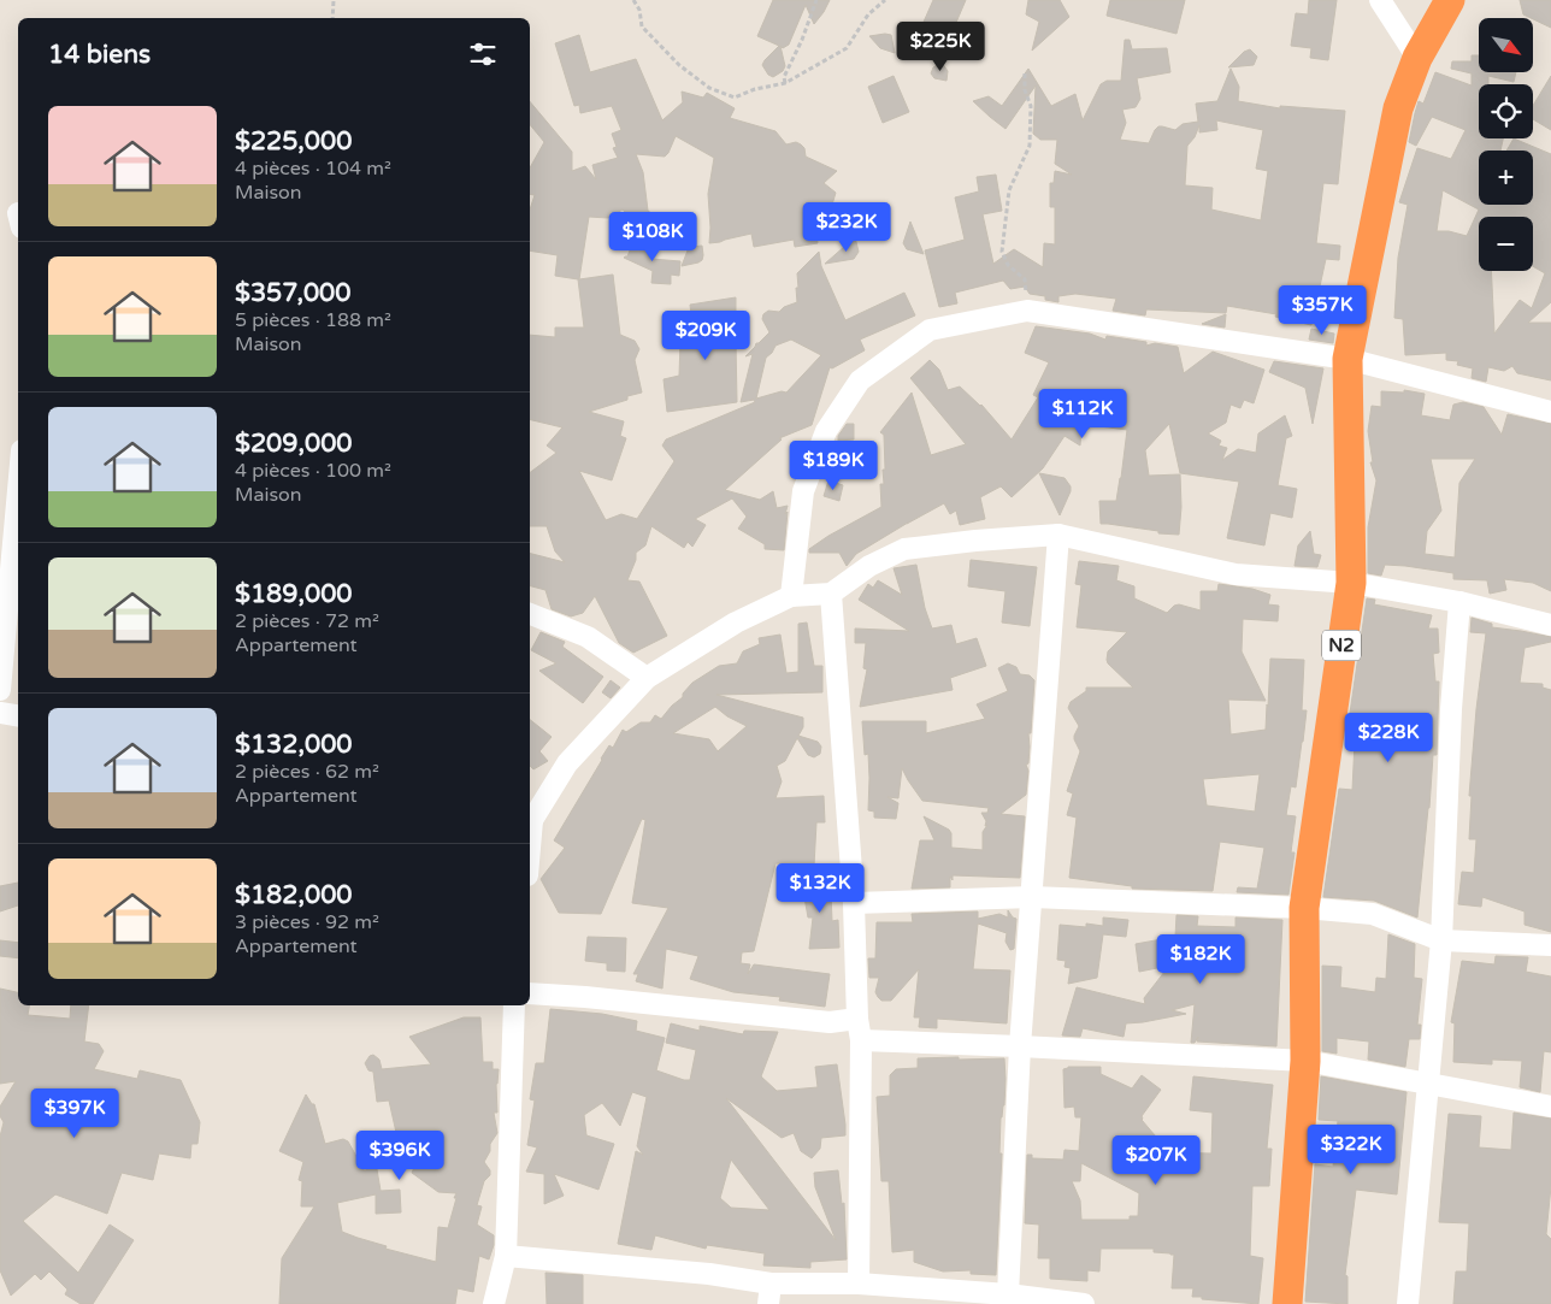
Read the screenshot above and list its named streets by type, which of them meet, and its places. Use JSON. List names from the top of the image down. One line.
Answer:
{"streets":{"highway":["N2"]},"north":"bottom right","page":{"map_buttons":["+","−"],"heading":"14 biens","price":["$225K","$232K","$108K","$357K","$209K","$112K","$189K","$228K","$132K","$182K","$397K","$322K","$396K","$207K"],"list":[{"name":"$225,000","note":"4 pièces · 104 m² · Maison"},{"name":"$357,000","note":"5 pièces · 188 m² · Maison"},{"name":"$209,000","note":"4 pièces · 100 m² · Maison"},{"name":"$189,000","note":"2 pièces · 72 m² · Appartement"},{"name":"$132,000","note":"2 pièces · 62 m² · Appartement"},{"name":"$182,000","note":"3 pièces · 92 m² · Appartement"}]}}
